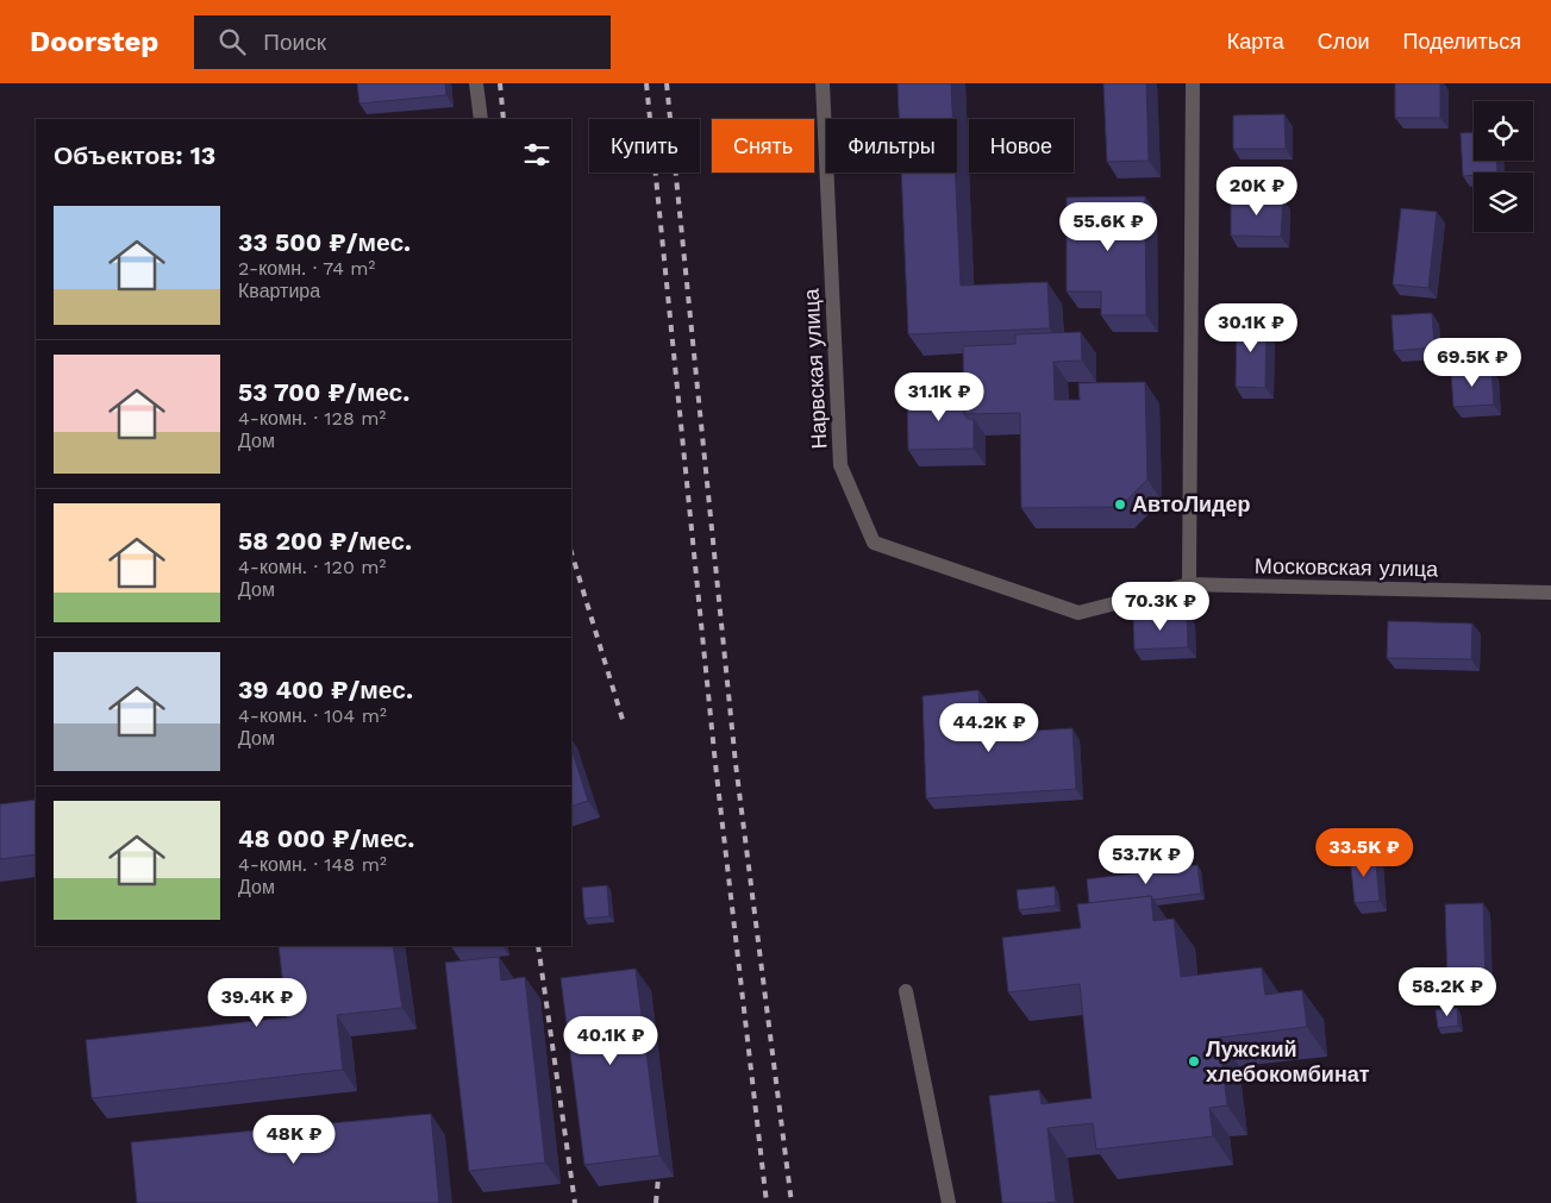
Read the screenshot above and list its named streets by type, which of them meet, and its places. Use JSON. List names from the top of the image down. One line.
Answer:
{"streets":{"street":["Нарвская улица","Московская улица"]},"crossings":[["Нарвская улица","Московская улица"]],"places":["АвтоЛидер","Лужский хлебокомбинат"],"page":{"header":"Doorstep","search":"Поиск","nav":["Карта","Слои","Поделиться"],"chip":["Купить","Снять","Фильтры","Новое"],"heading":"Объектов: 13","price":["20K ₽","55.6K ₽","30.1K ₽","69.5K ₽","31.1K ₽","70.3K ₽","44.2K ₽","33.5K ₽","53.7K ₽","58.2K ₽","39.4K ₽","40.1K ₽","48K ₽"],"list":[{"name":"33 500 ₽/мес.","note":"2-комн. · 74 m² · Квартира"},{"name":"53 700 ₽/мес.","note":"4-комн. · 128 m² · Дом"},{"name":"58 200 ₽/мес.","note":"4-комн. · 120 m² · Дом"},{"name":"39 400 ₽/мес.","note":"4-комн. · 104 m² · Дом"},{"name":"48 000 ₽/мес.","note":"4-комн. · 148 m² · Дом"}]}}
